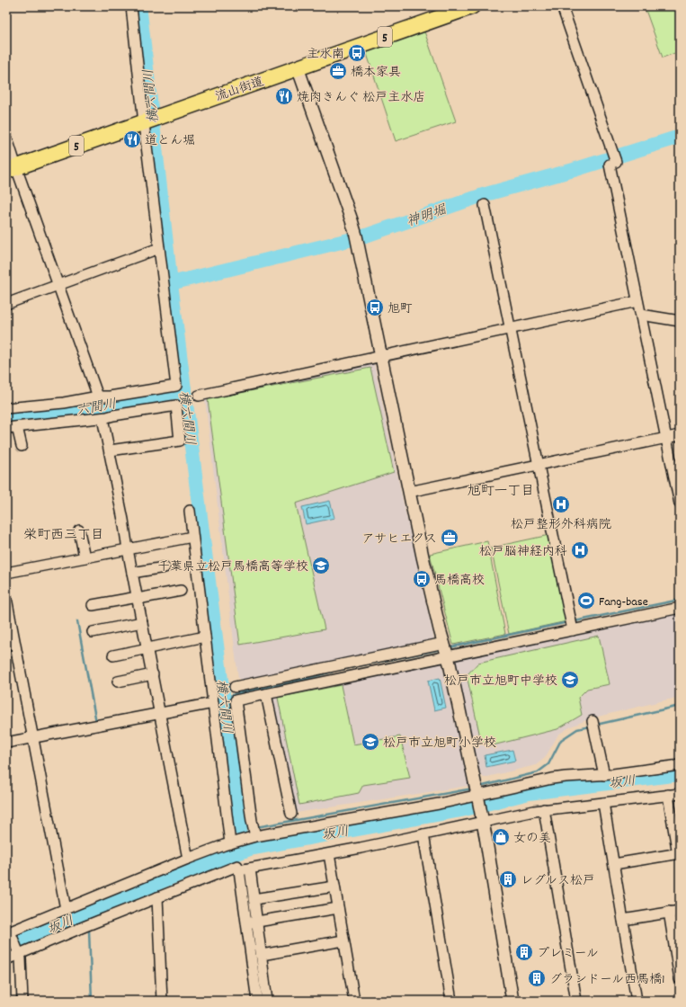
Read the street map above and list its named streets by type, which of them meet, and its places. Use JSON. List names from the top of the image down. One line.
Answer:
{"streets":{"main road":["5","流山街道"]},"districts":["旭町一丁目","栄町西三丁目"],"water":["横六間川","神明堀","六間川","坂川"],"places":{"bus stop":["主水南","旭町","馬橋高校"],"office":["橋本家具","アサヒエクス"],"restaurant":["焼肉きんぐ 松戸主水店","道とん堀"],"hospital":["松戸整形外科病院","松戸脳神経内科"],"school or university":["千葉県立松戸馬橋高等学校","松戸市立旭町中学校","松戸市立旭町小学校"],"sports":["Fang-base"],"shop":["女の美"],"building":["レグルス松戸","プレミール","グランドール西馬橋1"]}}
